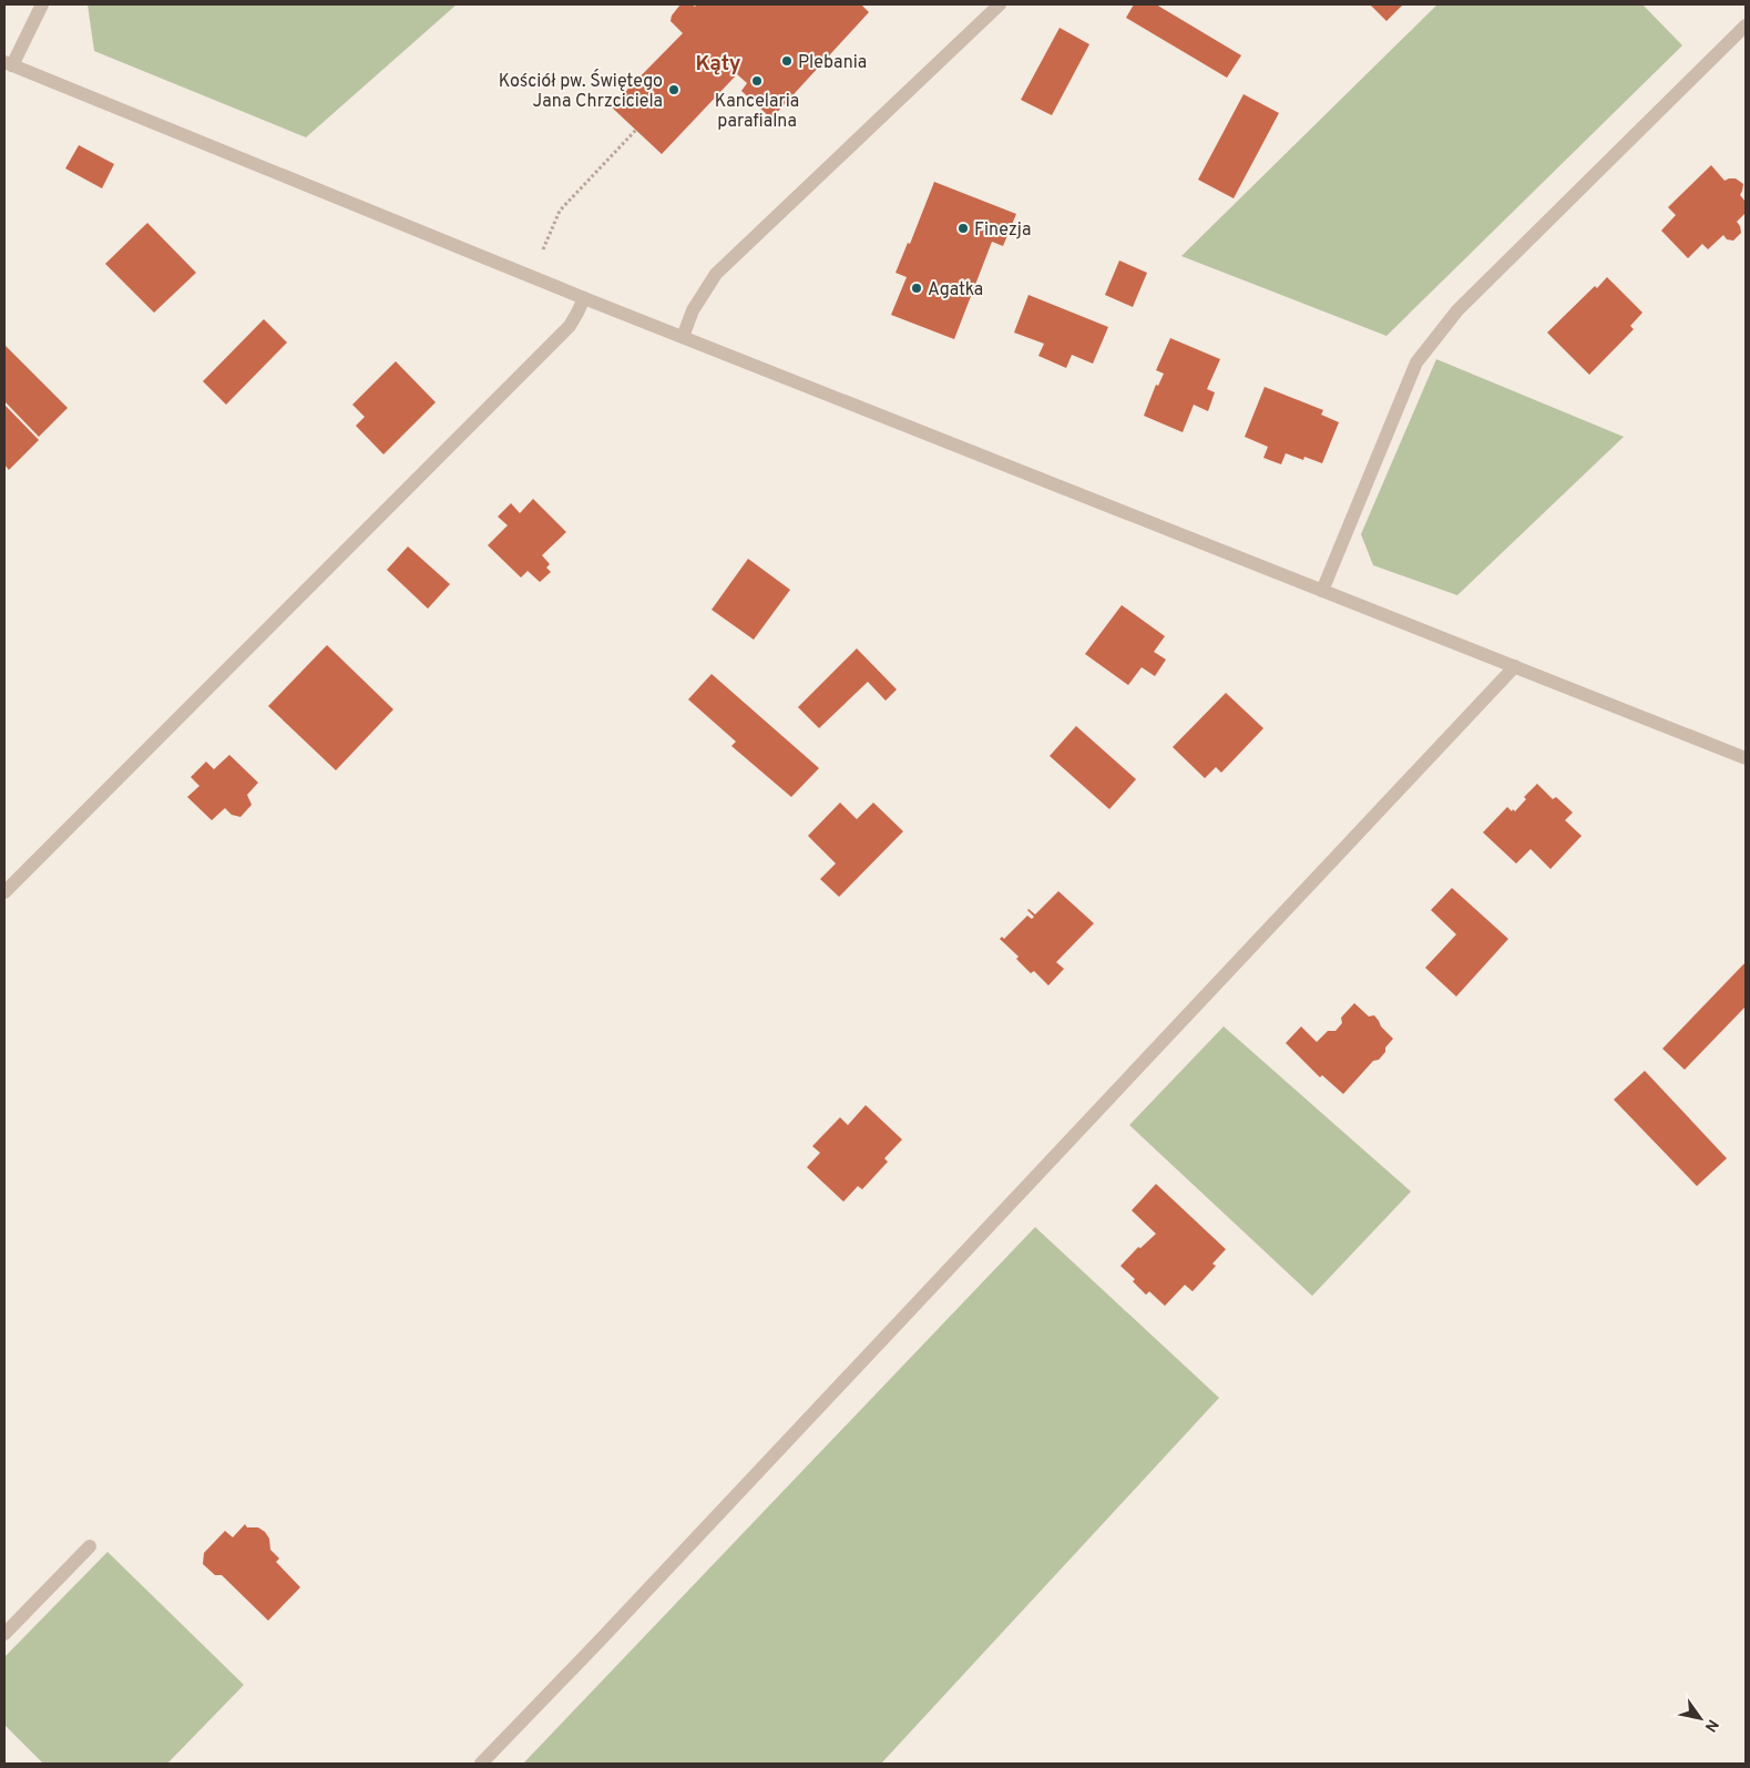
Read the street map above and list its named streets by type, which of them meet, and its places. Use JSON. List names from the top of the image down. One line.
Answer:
{"districts":["Kąty"],"places":["Plebania","Kancelaria parafialna","Kościół pw. Świętego Jana Chrzciciela","Finezja","Agatka"],"north":"bottom right"}
